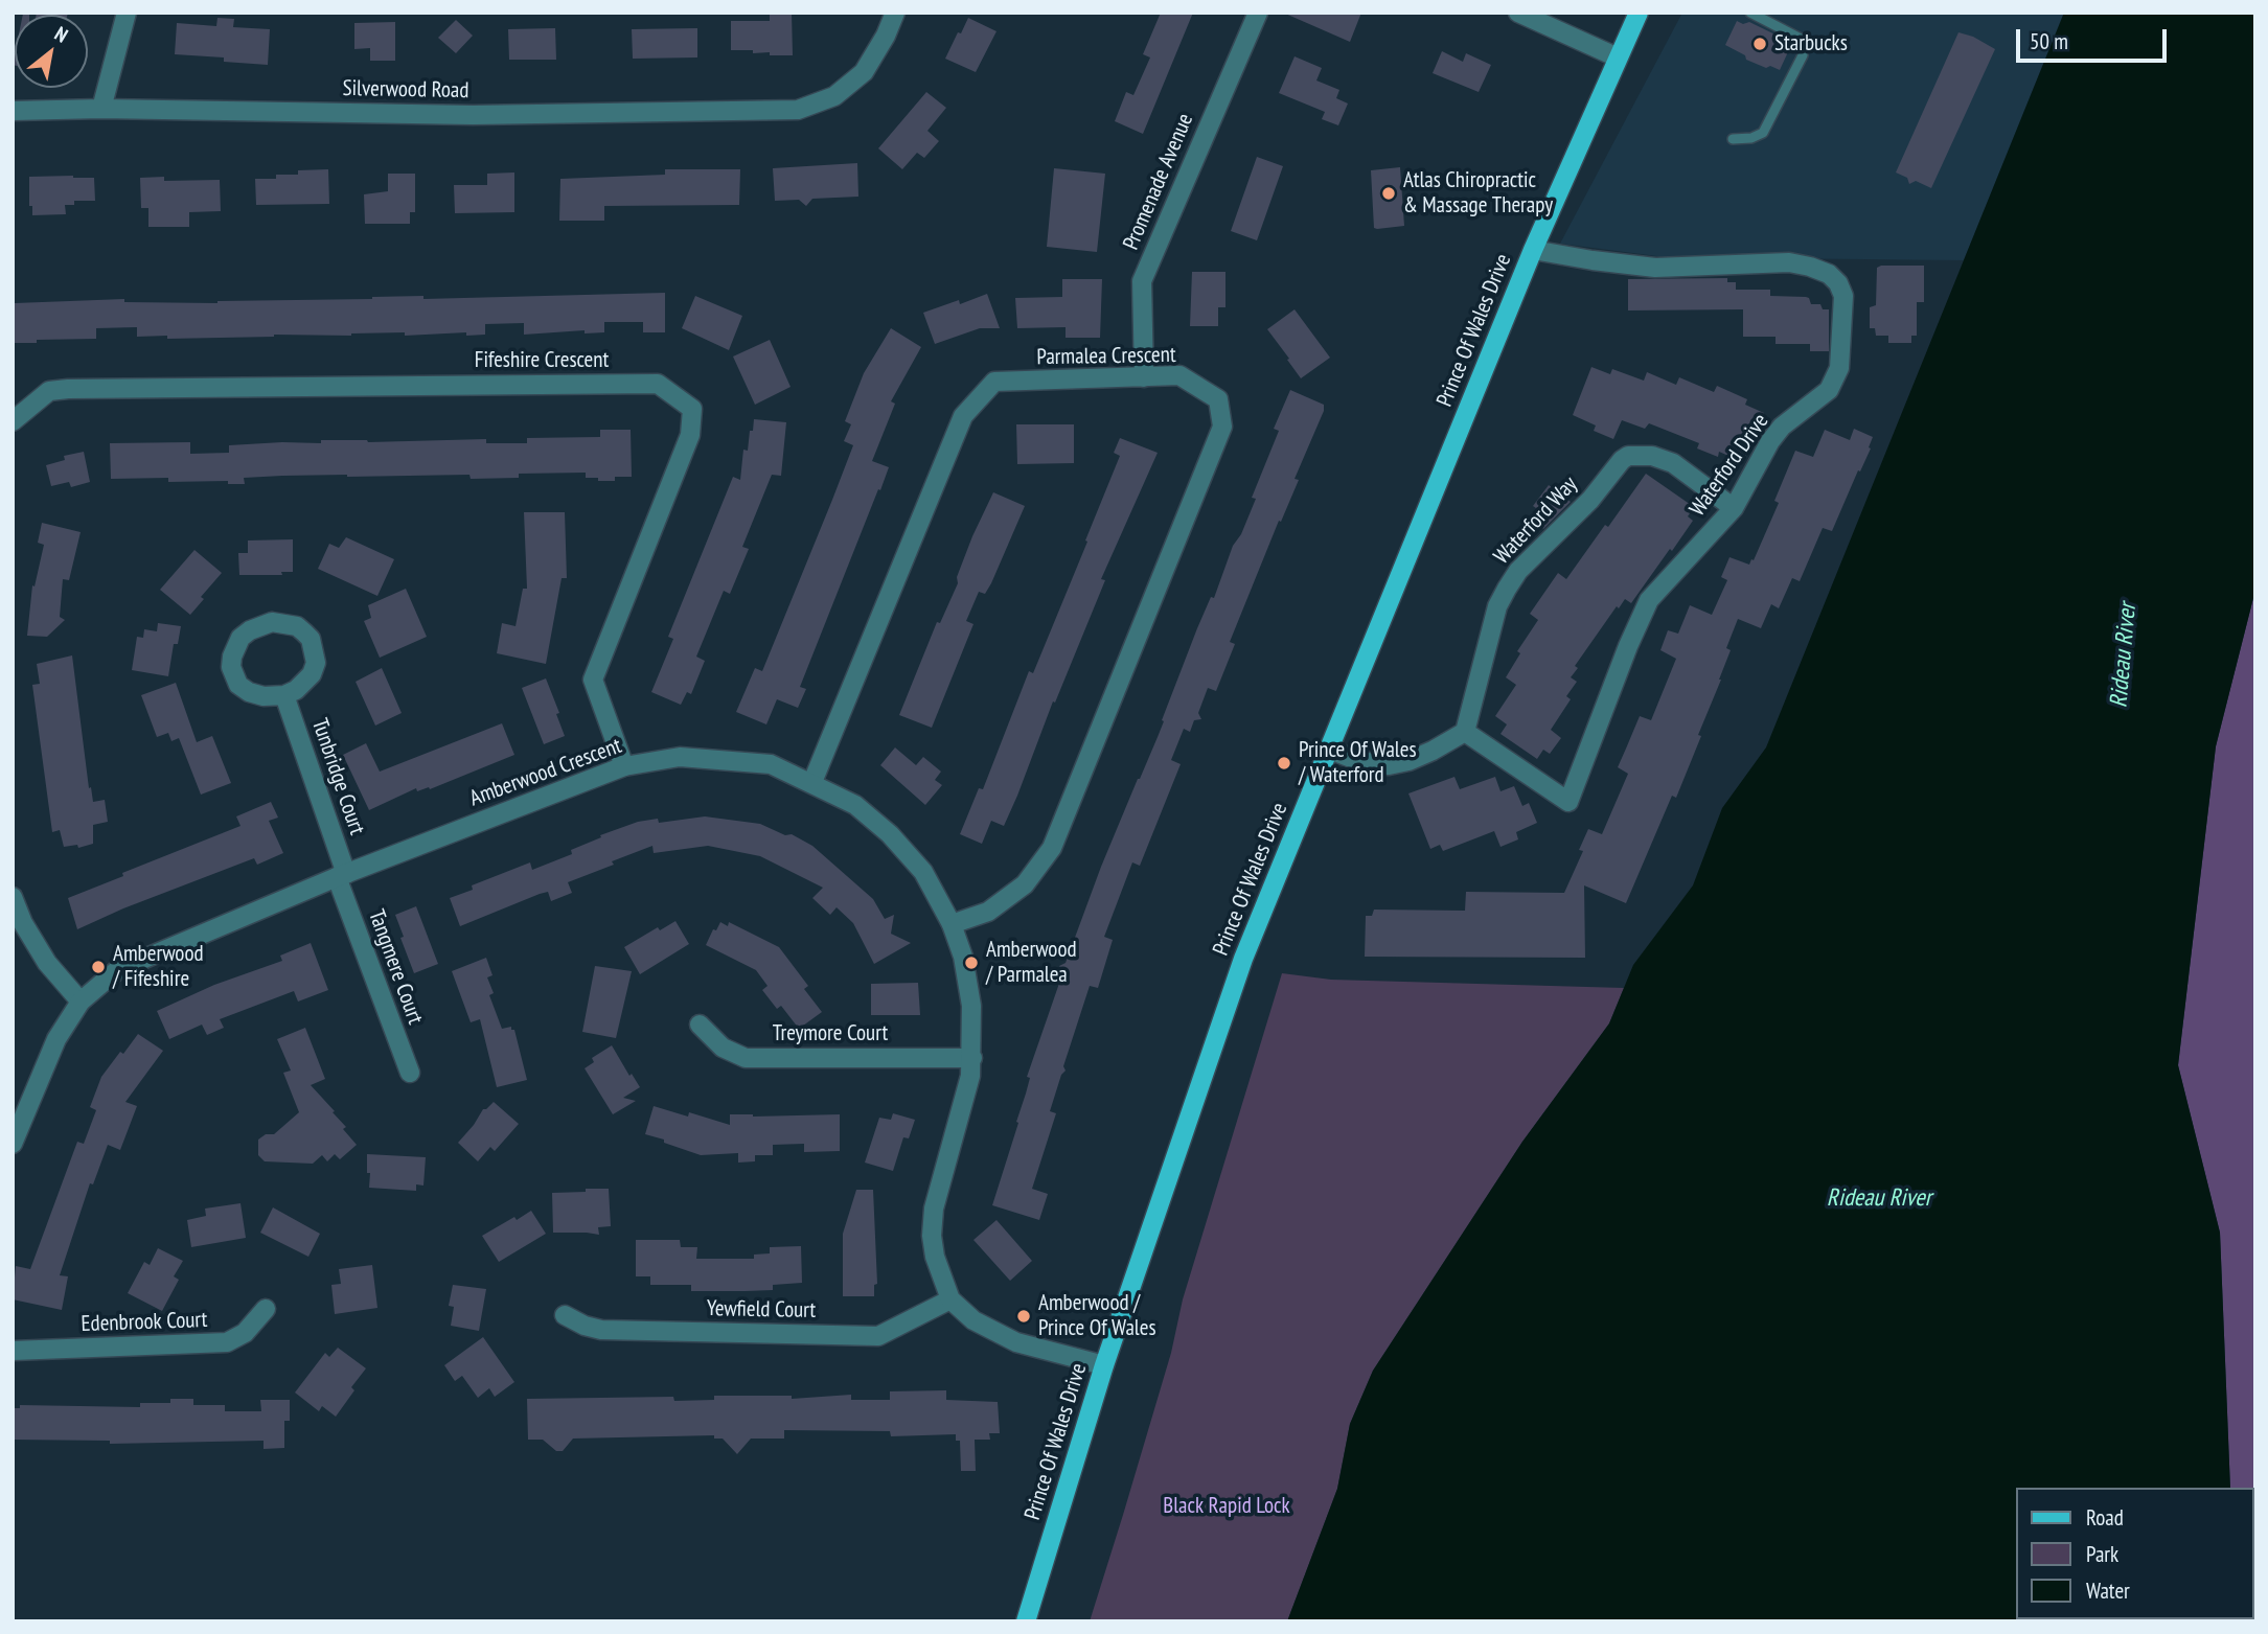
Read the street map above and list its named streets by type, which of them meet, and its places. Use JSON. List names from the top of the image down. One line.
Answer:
{"streets":{"main road":["Prince Of Wales Drive"],"street":["Silverwood Road","Promenade Avenue","Parmalea Crescent","Fifeshire Crescent","Waterford Drive","Waterford Way","Amberwood Crescent","Tunbridge Court","Tangmere Court","Treymore Court","Yewfield Court","Edenbrook Court"]},"crossings":[["Promenade Avenue","Parmalea Crescent"],["Prince Of Wales Drive","Waterford Drive"],["Prince Of Wales Drive","Amberwood Crescent"],["Parmalea Crescent","Amberwood Crescent"],["Fifeshire Crescent","Amberwood Crescent"],["Waterford Drive","Waterford Way"],["Amberwood Crescent","Tunbridge Court"],["Amberwood Crescent","Tangmere Court"],["Amberwood Crescent","Treymore Court"],["Amberwood Crescent","Yewfield Court"],["Tunbridge Court","Tangmere Court"]],"water":["Rideau River"],"parks":["Black Rapid Lock"],"places":["Starbucks","Atlas Chiropractic & Massage Therapy","Prince Of Wales / Waterford","Amberwood / Parmalea","Amberwood / Fifeshire","Amberwood / Prince Of Wales"],"legend":["Road","Park","Water"],"scale_bar":"50 m","north":"top right"}
